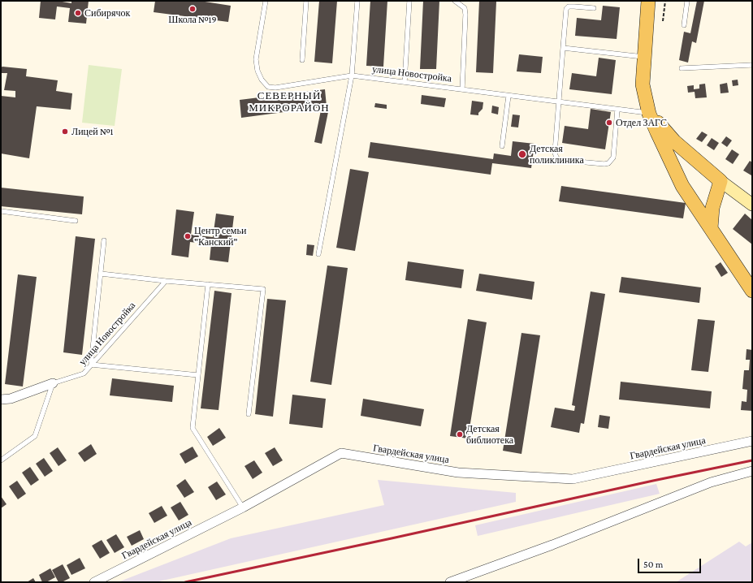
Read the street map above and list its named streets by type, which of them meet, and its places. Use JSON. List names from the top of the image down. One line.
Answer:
{"streets":{"street":["Гвардейская улица"],"lane":["улица Новостройка"]},"districts":["СЕВЕРНЫЙ МИКРОРАЙОН"],"places":["Школа №19","Сибирячок","Отдел ЗАГС","Лицей №1","Детская поликлиника","Центр семьи \"Канский\"","Детская библиотека"],"scale_bar":"50 m"}
